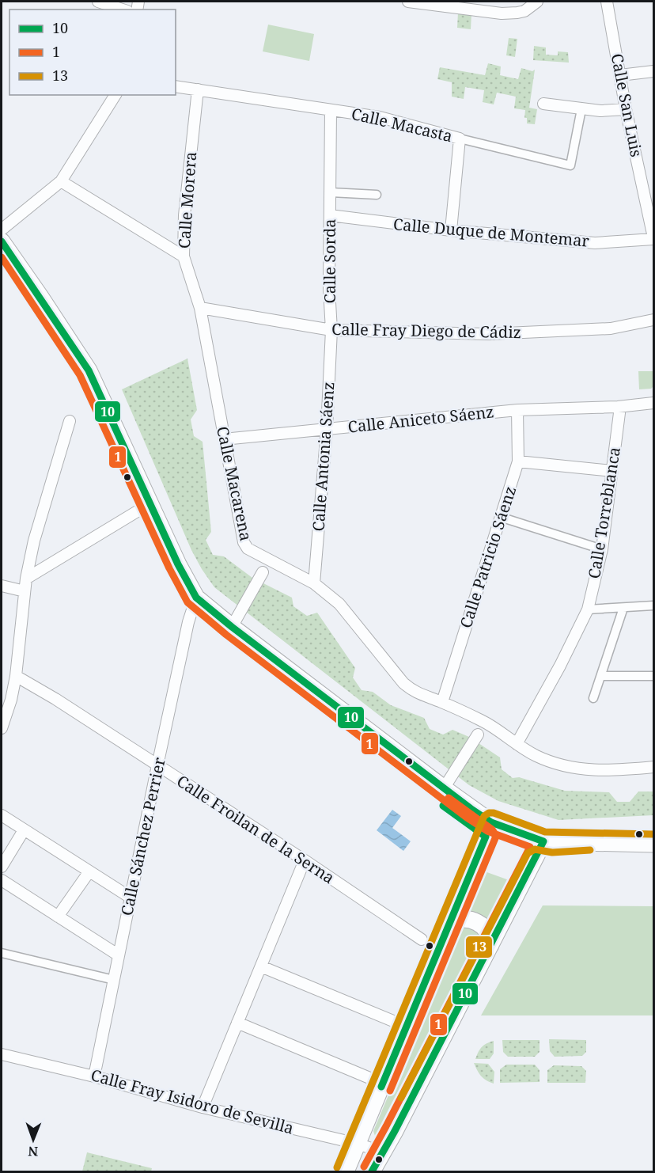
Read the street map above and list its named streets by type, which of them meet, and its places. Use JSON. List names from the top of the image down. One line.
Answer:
{"streets":{"street":["Calle San Luis","Calle Macasta","Calle Morera","Calle Duque de Montemar","Calle Sorda","Calle Fray Diego de Cádiz","Calle Aniceto Sáenz","Calle Antonia Sáenz","Calle Macarena","Calle Torreblanca","Calle Patricio Sáenz","Calle Froilan de la Serna","Calle Sánchez Perrier","Calle Fray Isidoro de Sevilla"]},"crossings":[["Calle San Luis","Calle Duque de Montemar"],["Calle Macasta","Calle Morera"],["Calle Macasta","Calle Sorda"],["Calle Morera","Calle Fray Diego de Cádiz"],["Calle Morera","Calle Macarena"],["Calle Duque de Montemar","Calle Sorda"],["Calle Sorda","Calle Fray Diego de Cádiz"],["Calle Sorda","Calle Antonia Sáenz"],["Calle Fray Diego de Cádiz","Calle Antonia Sáenz"],["Calle Fray Diego de Cádiz","Calle Macarena"],["Calle Aniceto Sáenz","Calle Antonia Sáenz"],["Calle Aniceto Sáenz","Calle Macarena"],["Calle Aniceto Sáenz","Calle Torreblanca"],["Calle Aniceto Sáenz","Calle Patricio Sáenz"],["Calle Antonia Sáenz","Calle Macarena"],["Calle Macarena","Calle Torreblanca"],["Calle Macarena","Calle Patricio Sáenz"],["Calle Froilan de la Serna","Calle Sánchez Perrier"],["Calle Sánchez Perrier","Calle Fray Isidoro de Sevilla"]],"lines":["transit line 10","transit line 1","transit line 13"],"legend":["10","1","13"],"north":"bottom"}
